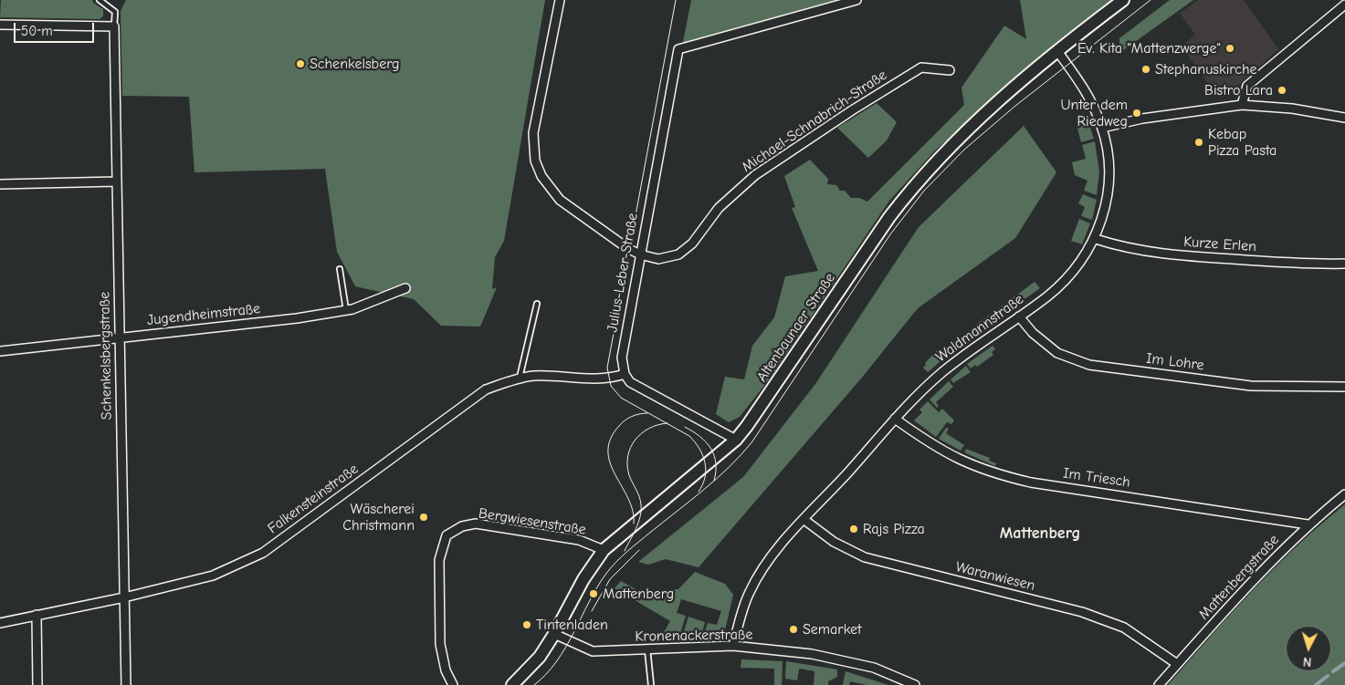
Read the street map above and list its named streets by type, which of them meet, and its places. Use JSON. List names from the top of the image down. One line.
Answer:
{"streets":{"main road":["Altenbaunaer Straße"],"street":["Michael-Schnabrich-Straße","Kurze Erlen","Julius-Leber-Straße","Jugendheimstraße","Waldmannstraße","Schenkelsbergstraße","Im Lohre","Im Triesch","Falkensteinstraße","Bergwiesenstraße","Waranwiesen","Mattenbergstraße","Kronenackerstraße"]},"crossings":[["Michael-Schnabrich-Straße","Julius-Leber-Straße"],["Kurze Erlen","Waldmannstraße"],["Julius-Leber-Straße","Falkensteinstraße"],["Jugendheimstraße","Schenkelsbergstraße"],["Altenbaunaer Straße","Waldmannstraße"],["Altenbaunaer Straße","Bergwiesenstraße"],["Altenbaunaer Straße","Kronenackerstraße"],["Waldmannstraße","Im Lohre"],["Waldmannstraße","Im Triesch"],["Waldmannstraße","Waranwiesen"],["Waldmannstraße","Kronenackerstraße"],["Schenkelsbergstraße","Falkensteinstraße"],["Im Triesch","Mattenbergstraße"],["Waranwiesen","Mattenbergstraße"]],"districts":["Mattenberg"],"places":["Ev. Kita \"Mattenzwerge\"","Schenkelsberg","Stephanuskirche","Bistro Lara","Unter dem Riedweg","Kebap Pizza Pasta","Wäscherei Christmann","Rajs Pizza","Mattenberg","Tintenladen","Semarket"],"scale_bar":"50 m","north":"bottom"}
